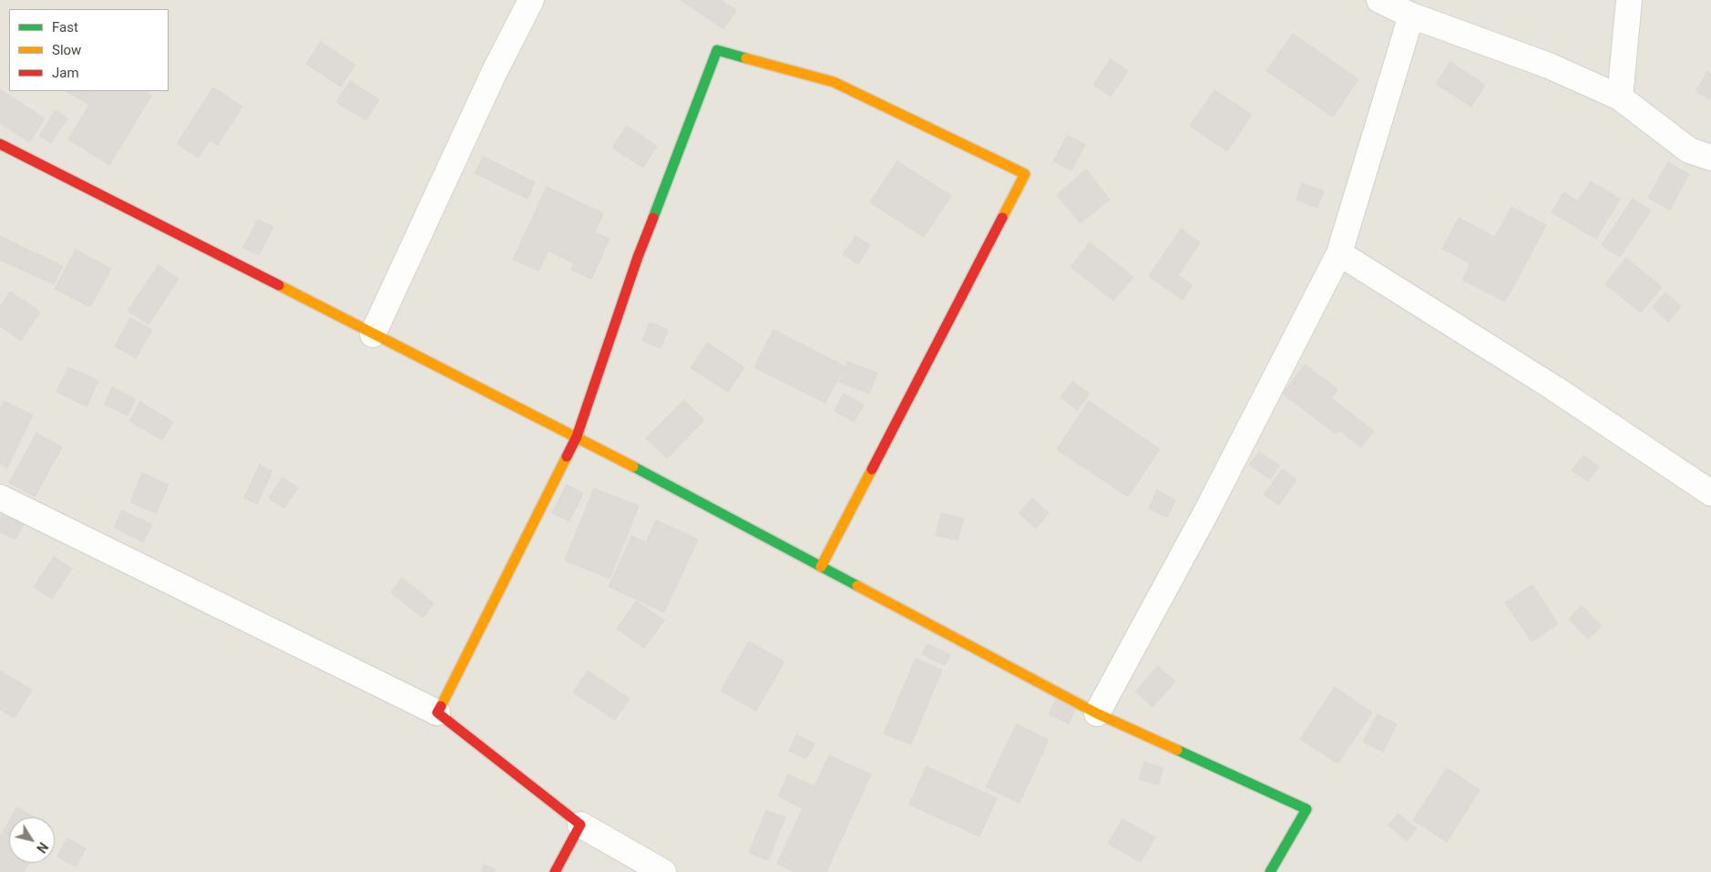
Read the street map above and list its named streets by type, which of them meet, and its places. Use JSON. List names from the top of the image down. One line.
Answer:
{"legend":["Fast","Slow","Jam"],"north":"bottom right"}
